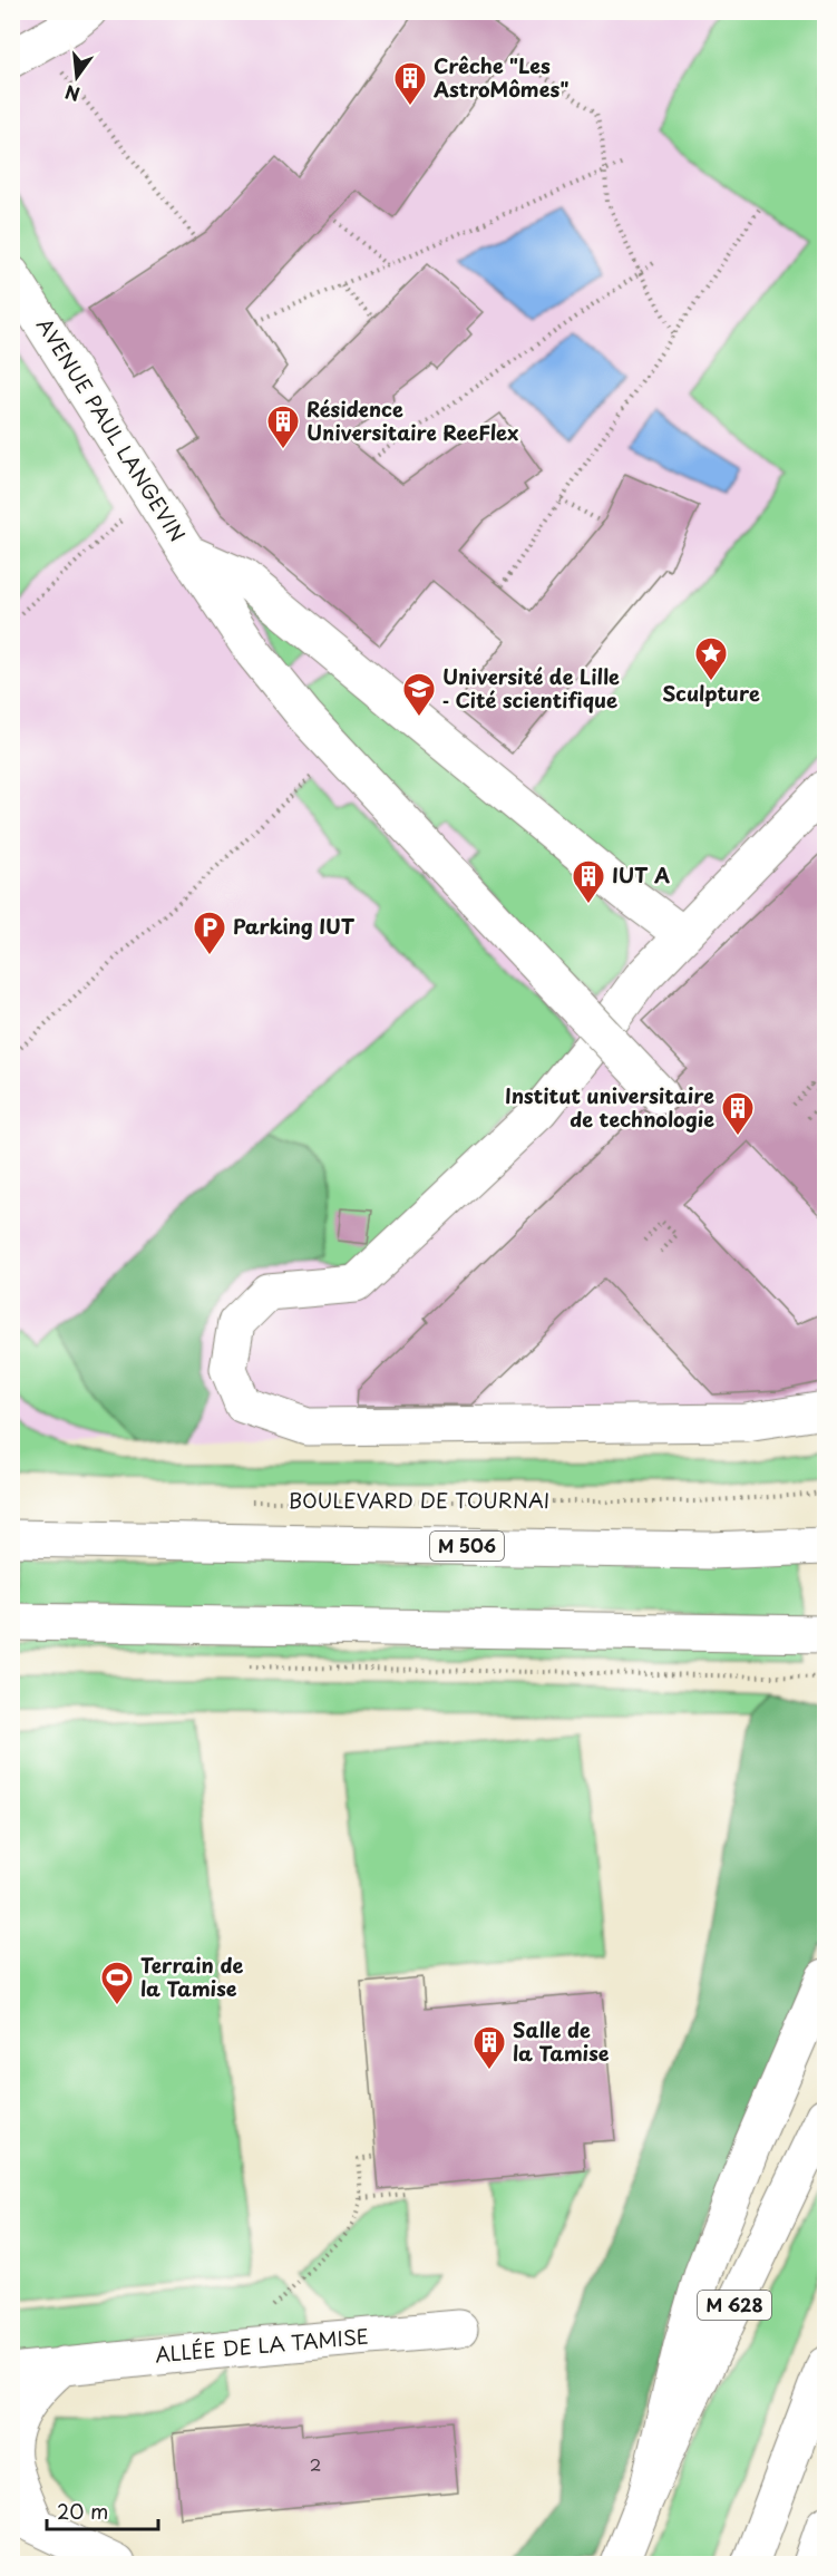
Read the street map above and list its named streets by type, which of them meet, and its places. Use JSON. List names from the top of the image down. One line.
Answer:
{"streets":{"main road":["AVENUE PAUL LANGEVIN","BOULEVARD DE TOURNAI","M 506","M 628","ALLÉE DE LA TAMISE"]},"places":{"building":["Crêche \"Les AstroMômes\"","Résidence Universitaire ReeFlex","IUT A","Institut universitaire de technologie","Salle de la Tamise"],"place":["Sculpture"],"school or university":["Université de Lille ‐ Cité scientifique"],"parking":["Parking IUT"],"sports":["Terrain de la Tamise"]},"house_numbers":["2"],"scale_bar":"20 m","north":"bottom"}
